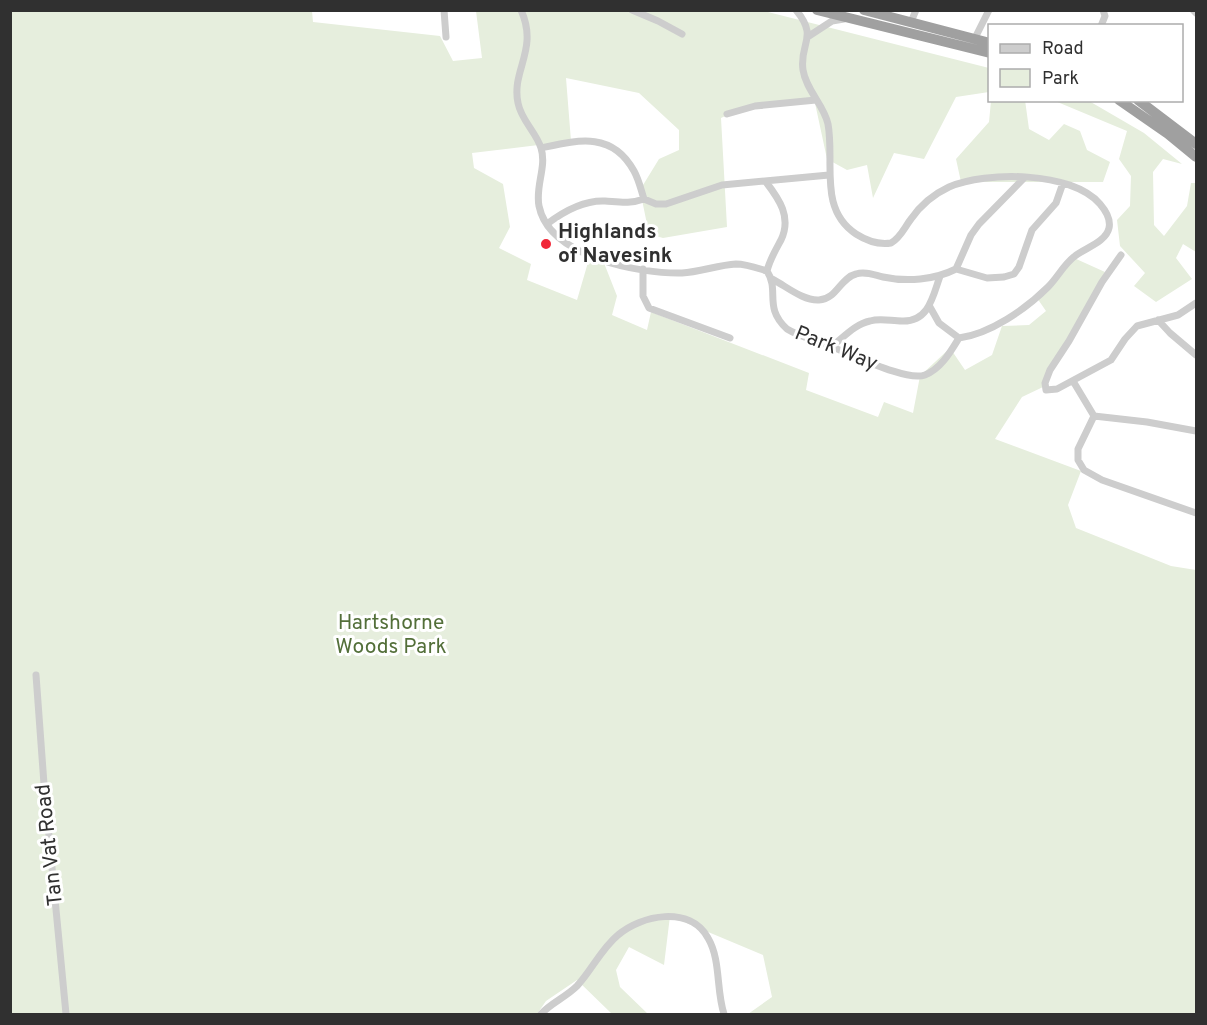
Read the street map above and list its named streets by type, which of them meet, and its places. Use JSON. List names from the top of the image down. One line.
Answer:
{"streets":{"street":["Park Way","Tan Vat Road"]},"parks":["Hartshorne Woods Park"],"places":["Highlands of Navesink"],"legend":["Road","Park"]}
